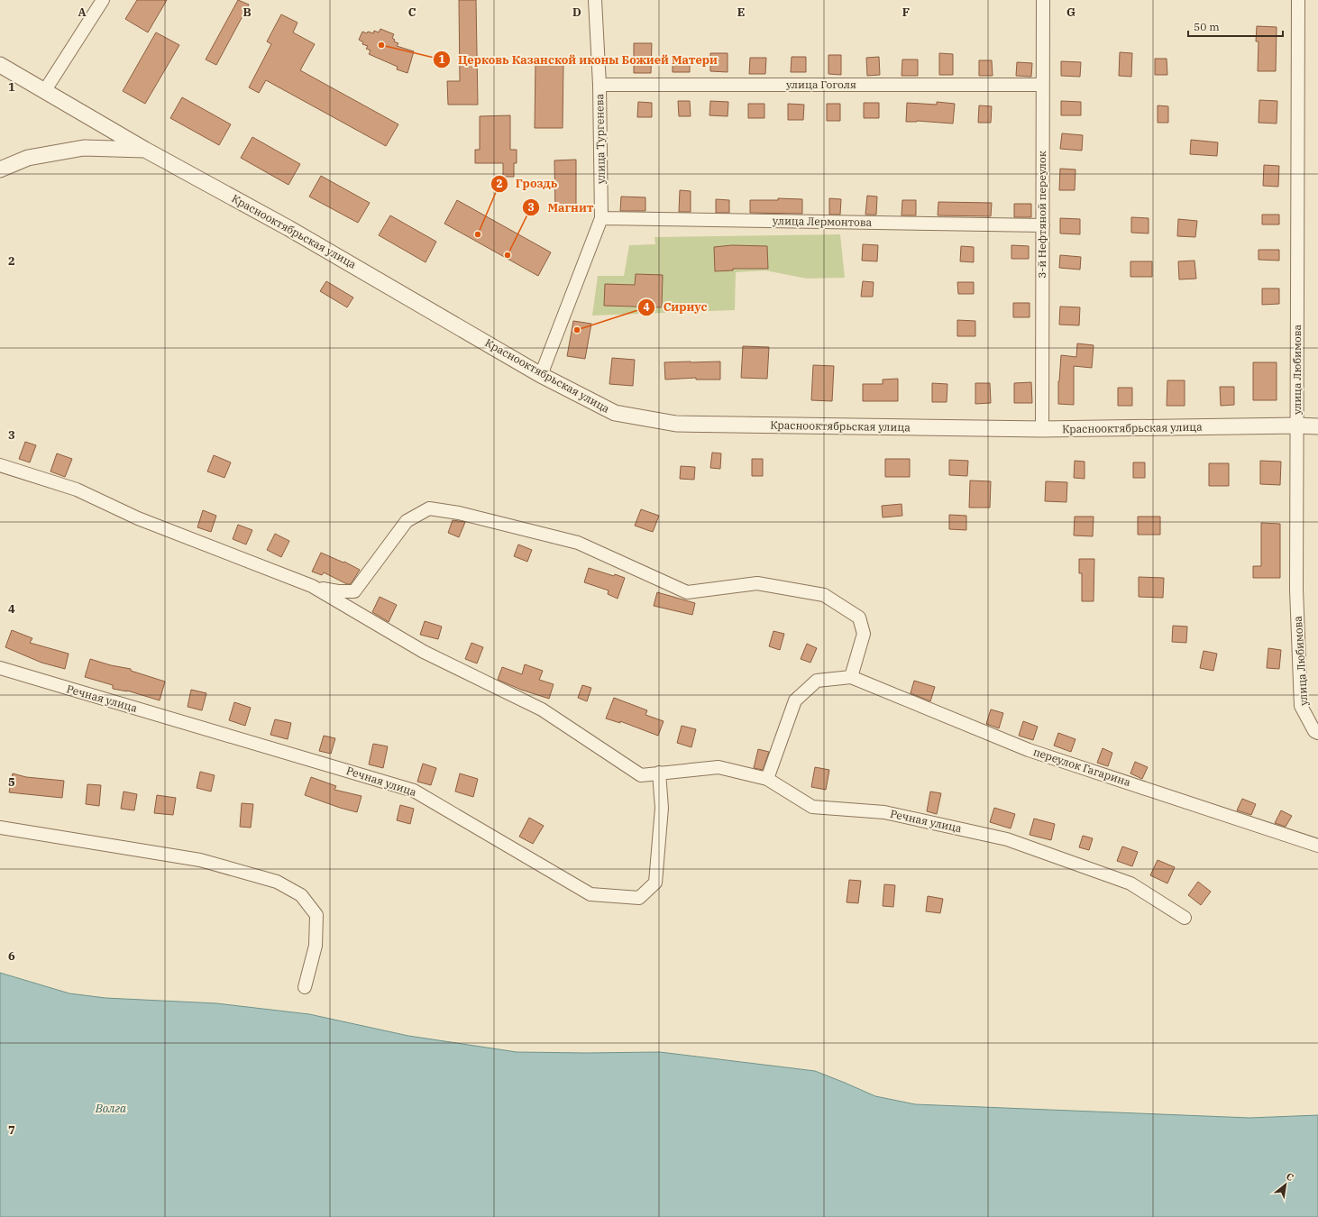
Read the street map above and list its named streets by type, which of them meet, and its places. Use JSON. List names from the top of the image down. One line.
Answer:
{"streets":{"street":["улица Гоголя","улица Тургенева","3-й Нефтяной переулок","улица Лермонтова","Краснооктябрьская улица","улица Любимова","Речная улица","переулок Гагарина"]},"crossings":[["улица Гоголя","улица Тургенева"],["улица Гоголя","3-й Нефтяной переулок"],["улица Тургенева","улица Лермонтова"],["улица Тургенева","Краснооктябрьская улица"],["3-й Нефтяной переулок","улица Лермонтова"],["3-й Нефтяной переулок","Краснооктябрьская улица"],["Краснооктябрьская улица","улица Любимова"]],"water":["Волга"],"places":["Церковь Казанской иконы Божией Матери","Гроздь","Магнит","Сириус"],"scale_bar":"50 m","north":"top right","grid":{"columns":["A","B","C","D","E","F","G"],"rows":["1","2","3","4","5","6","7"]}}
